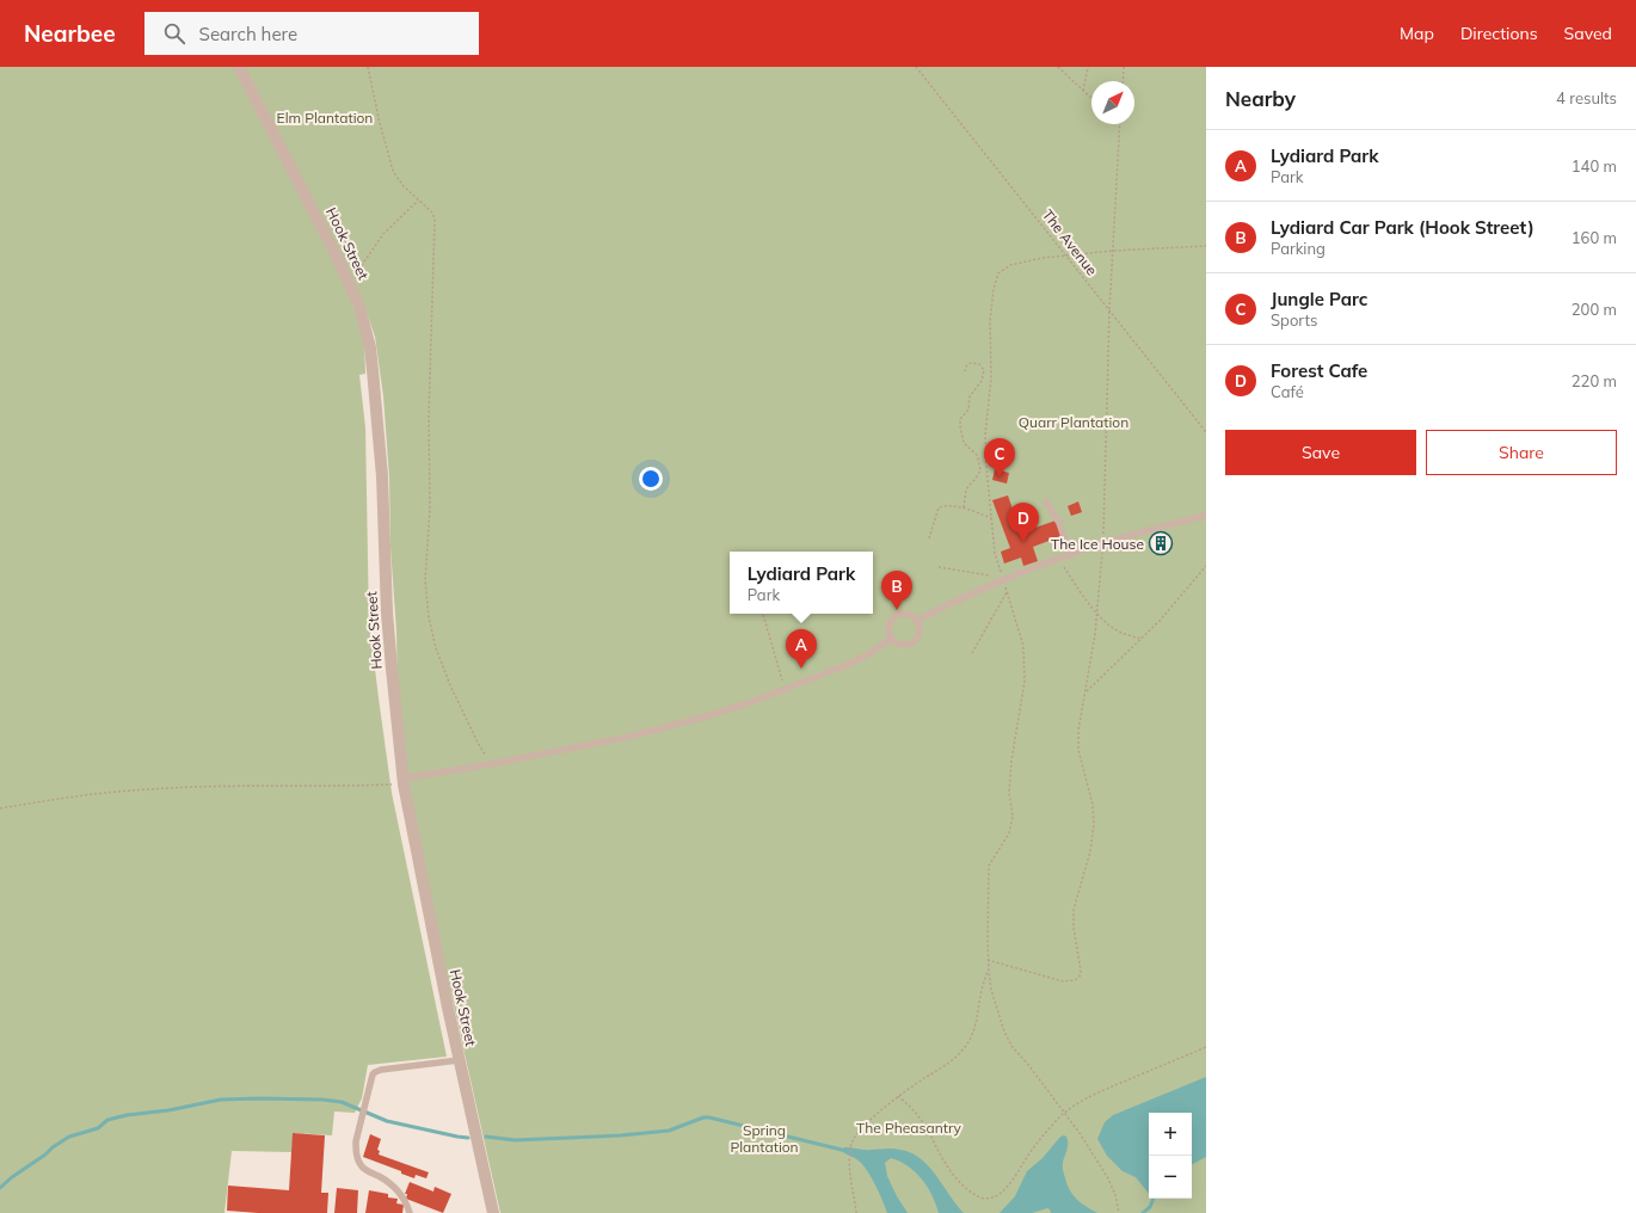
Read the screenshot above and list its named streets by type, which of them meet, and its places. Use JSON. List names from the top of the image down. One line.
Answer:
{"streets":{"street":["Hook Street"],"path":["The Avenue"]},"parks":["Elm Plantation","Quarr Plantation","The Pheasantry","Spring Plantation"],"places":{"building":["The Ice House"]},"north":"top right","page":{"header":"Nearbee","search":"Search here","nav":["Map","Directions","Saved"],"heading":["Nearby","4 results"],"list":[{"mark":"A","name":"Lydiard Park","note":"Park","value":"140 m"},{"mark":"B","name":"Lydiard Car Park (Hook Street)","note":"Parking","value":"160 m"},{"mark":"C","name":"Jungle Parc","note":"Sports","value":"200 m"},{"mark":"D","name":"Forest Cafe","note":"Café","value":"220 m"}],"buttons":["Save","Share"],"pins":["C","D","B","A"],"popup":["Lydiard Park","Park"],"map_buttons":["+","−"]}}
